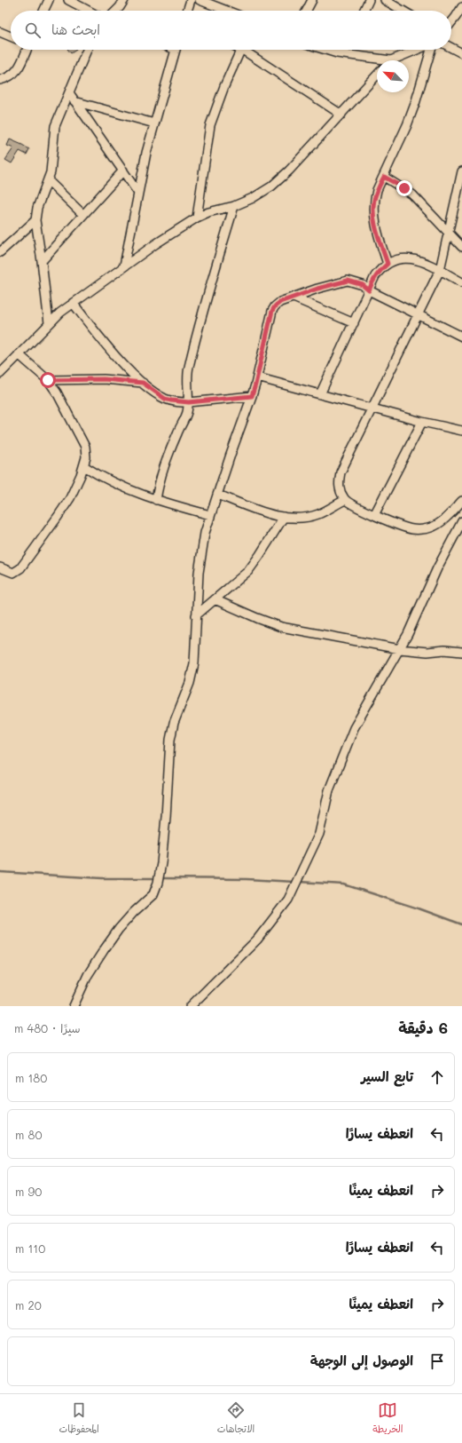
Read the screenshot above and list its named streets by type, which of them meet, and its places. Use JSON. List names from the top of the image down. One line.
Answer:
{"north":"top left","page":{"search":"ابحث هنا","heading":["6 دقيقة","سيرًا · 480 m"],"list":[["تابع السير","180 m"],["انعطف يسارًا","80 m"],["انعطف يمينًا","90 m"],["انعطف يسارًا","110 m"],["انعطف يمينًا","20 m"],"الوصول إلى الوجهة"],"nav":["الخريطة","الاتجاهات","المحفوظات"]}}
